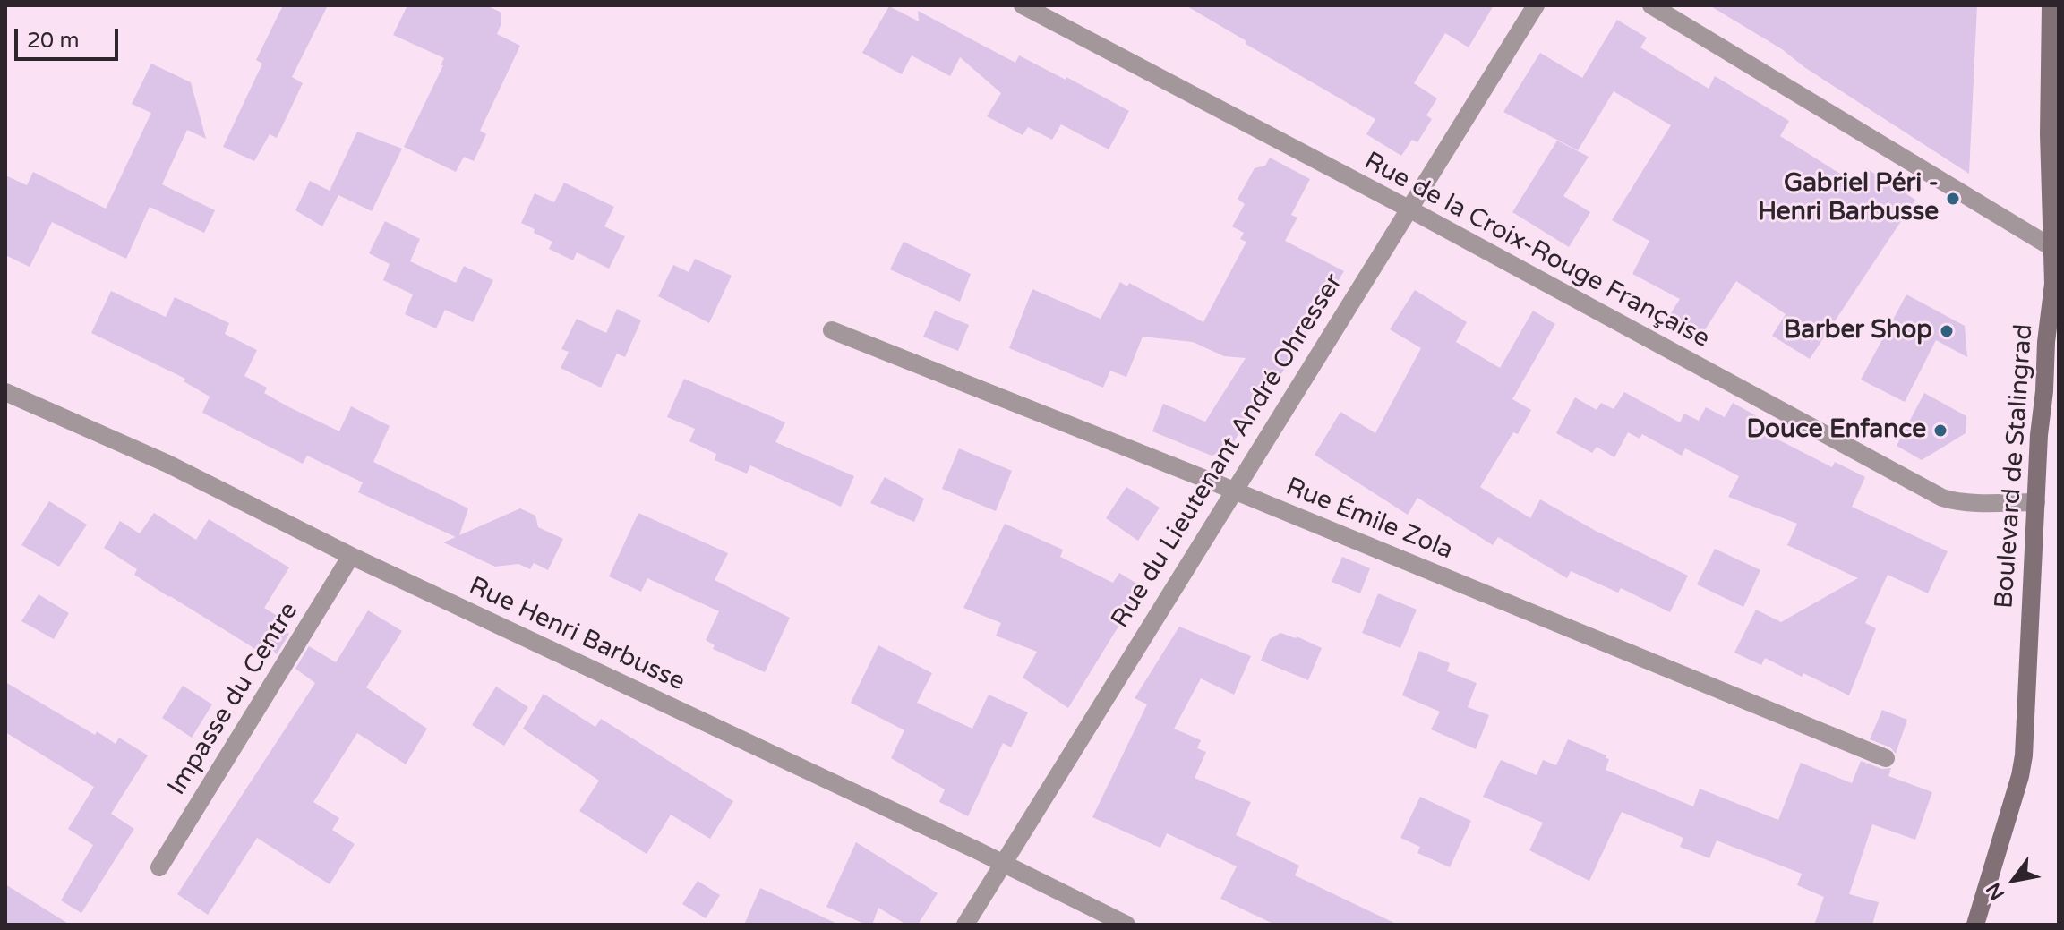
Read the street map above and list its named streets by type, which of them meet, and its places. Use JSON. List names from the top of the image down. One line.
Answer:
{"streets":{"main road":["Boulevard de Stalingrad"],"street":["Rue de la Croix-Rouge Française","Rue du Lieutenant André Ohresser","Rue Émile Zola","Rue Henri Barbusse","Impasse du Centre"]},"crossings":[["Rue de la Croix-Rouge Française","Rue du Lieutenant André Ohresser"],["Rue de la Croix-Rouge Française","Boulevard de Stalingrad"],["Rue du Lieutenant André Ohresser","Rue Émile Zola"],["Rue du Lieutenant André Ohresser","Rue Henri Barbusse"],["Rue Henri Barbusse","Impasse du Centre"]],"places":["Gabriel Péri - Henri Barbusse","Barber Shop","Douce Enfance"],"scale_bar":"20 m","north":"bottom left"}
